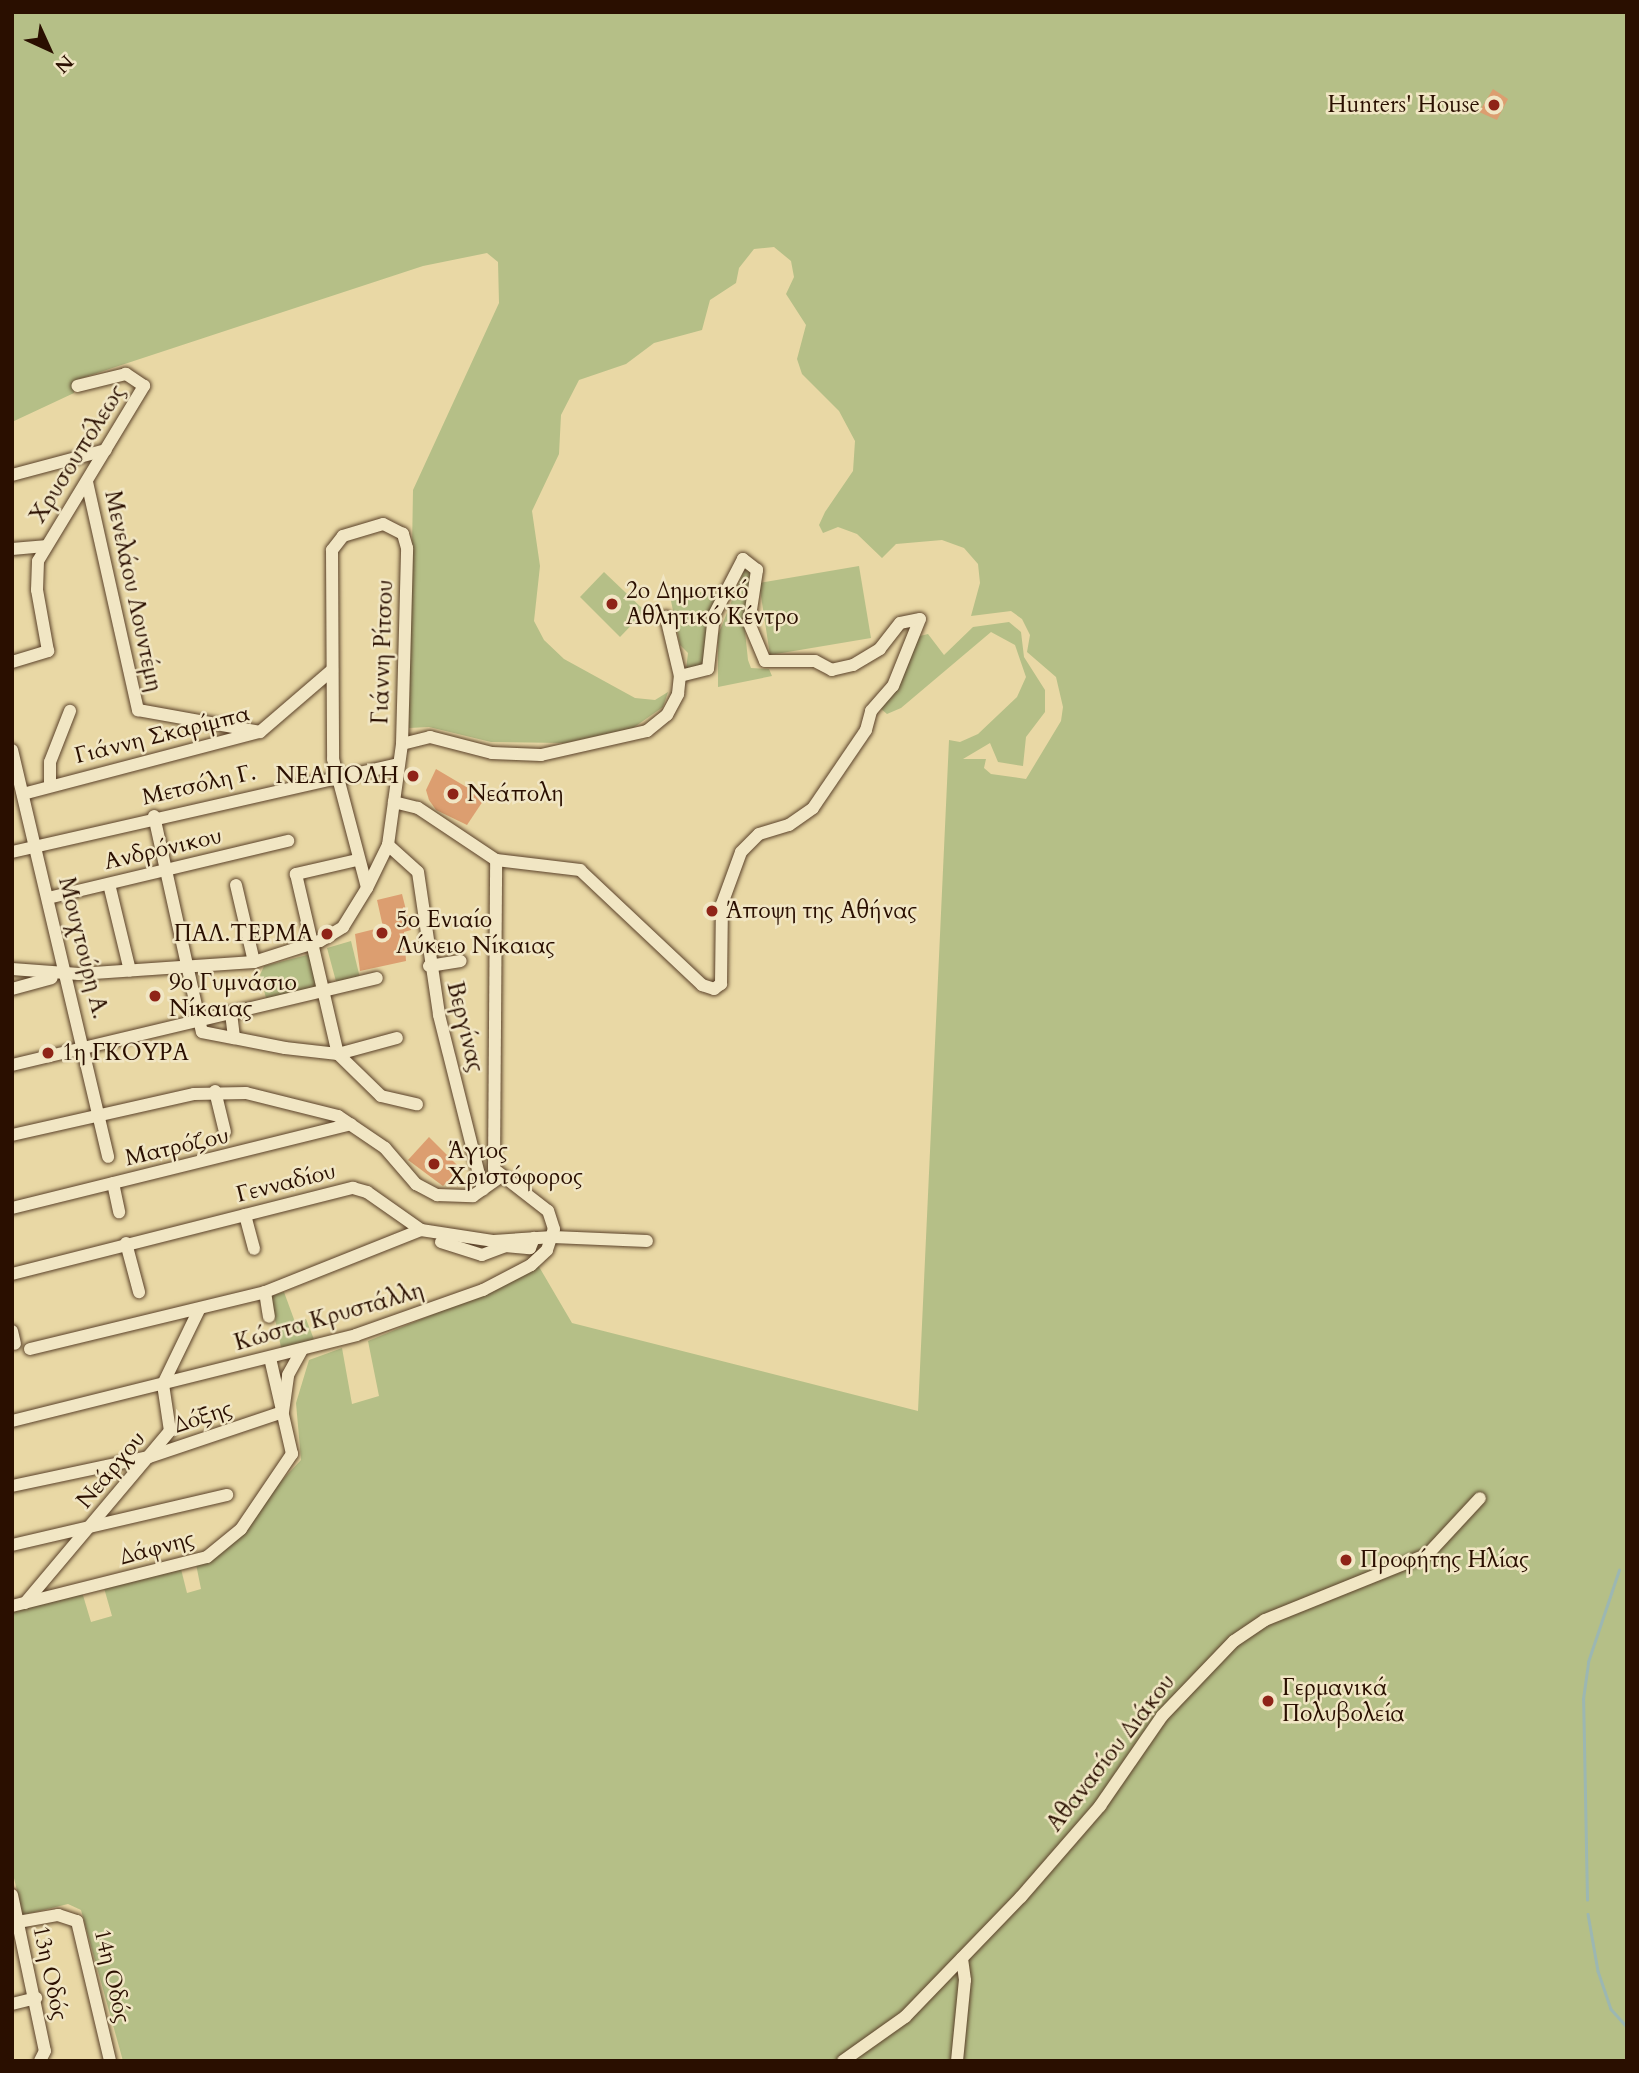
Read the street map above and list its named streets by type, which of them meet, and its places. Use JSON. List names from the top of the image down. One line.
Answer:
{"streets":{"street":["Χρυσουπόλεως","Μενελάου Λουντέμη","Γιάννη Ρίτσου","Γιάννη Σκαρίμπα","Μετσόλη Γ.","Ανδρόνικου","Μουχτούρη Α.","Βεργίνας","Ματρόζου","Γενναδίου","Κώστα Κρυστάλλη","Δόξης","Νεάρχου","Δάφνης","Αθανασίου Διάκου","13η Οδός","14η Οδός"]},"crossings":[["Χρυσουπόλεως","Μενελάου Λουντέμη"],["Μενελάου Λουντέμη","Γιάννη Σκαρίμπα"],["Γιάννη Ρίτσου","Γιάννη Σκαρίμπα"],["Γιάννη Ρίτσου","Μετσόλη Γ."],["Γιάννη Ρίτσου","Μουχτούρη Α."],["Γιάννη Ρίτσου","Βεργίνας"],["Γιάννη Σκαρίμπα","Μουχτούρη Α."],["Μετσόλη Γ.","Μουχτούρη Α."],["Ανδρόνικου","Μουχτούρη Α."],["Γενναδίου","Κώστα Κρυστάλλη"],["Κώστα Κρυστάλλη","Νεάρχου"],["Κώστα Κρυστάλλη","Δάφνης"],["Δόξης","Νεάρχου"],["Δόξης","Δάφνης"],["Νεάρχου","Δάφνης"],["13η Οδός","14η Οδός"]],"places":["Hunters' House","2o Δημοτικό Αθλητικό Κέντρο","ΝΕΑΠΟΛΗ","Νεάπολη","Άποψη της Αθήνας","5ο Ενιαίο Λύκειο Νίκαιας","ΠΑΛ.ΤΕΡΜΑ","9ο Γυμνάσιο Νίκαιας","1η ΓΚΟΥΡΑ","Άγιος Χριστόφορος","Προφήτης Ηλίας","Γερμανικά Πολυβολεία"],"north":"bottom right"}
